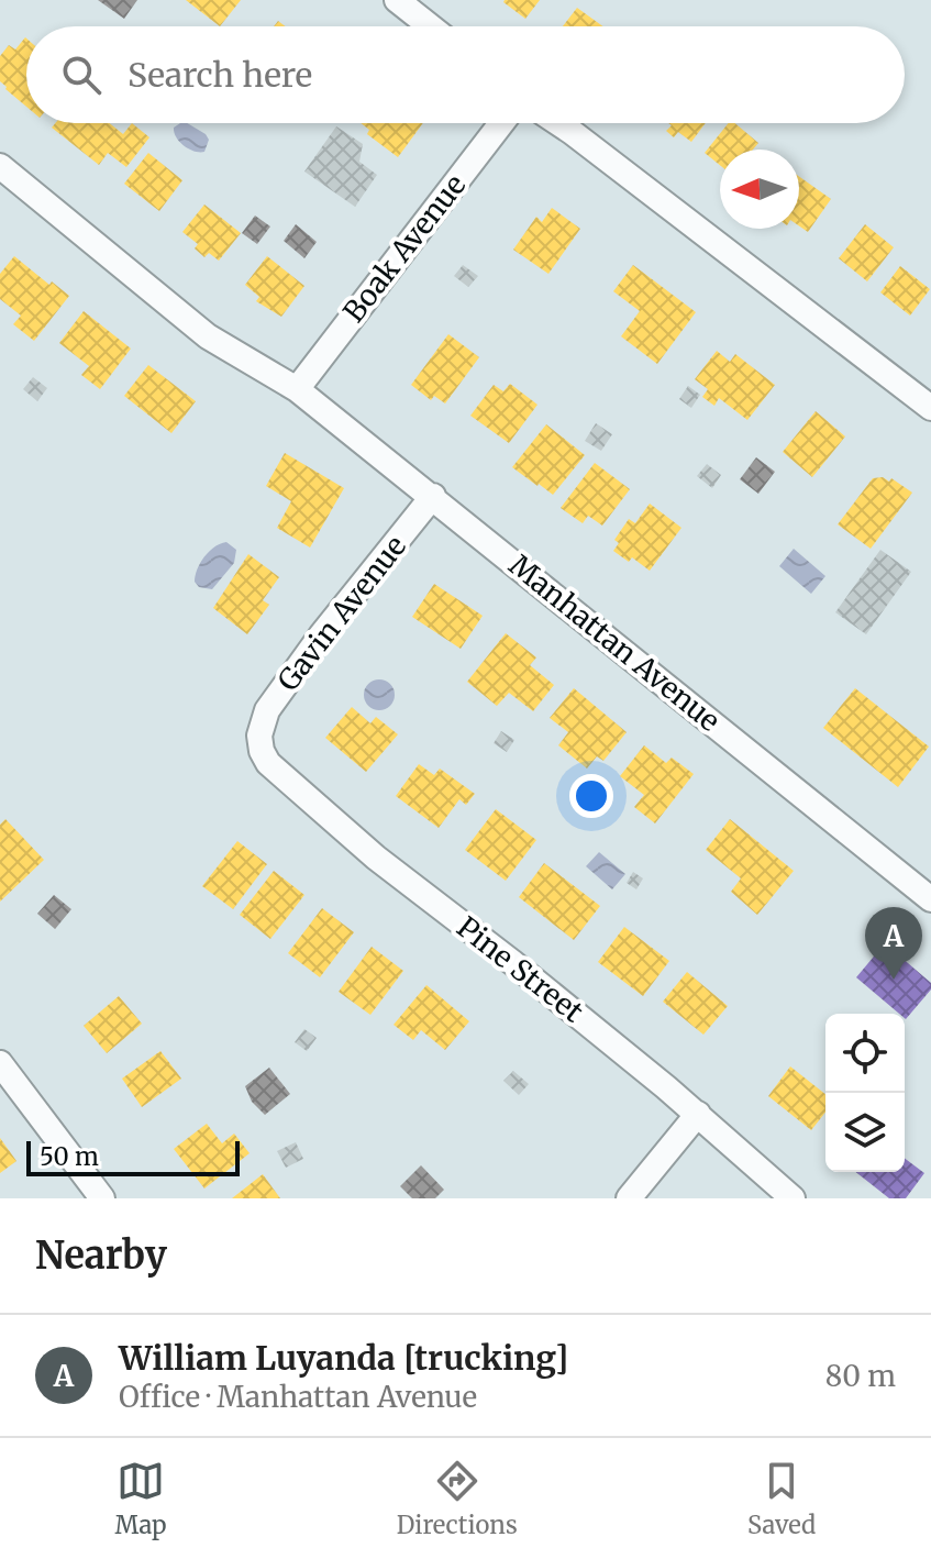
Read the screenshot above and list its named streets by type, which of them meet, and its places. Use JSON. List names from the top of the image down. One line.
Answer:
{"streets":{"street":["Boak Avenue","Gavin Avenue","Manhattan Avenue","Pine Street"]},"crossings":[["Boak Avenue","Manhattan Avenue"],["Gavin Avenue","Manhattan Avenue"],["Gavin Avenue","Pine Street"]],"scale_bar":"50 m","north":"left","page":{"search":"Search here","pins":"A","scale":"50 m","heading":"Nearby","list":[{"mark":"A","name":"William Luyanda [trucking]","note":"Office · Manhattan Avenue","value":"80 m"}],"nav":["Map","Directions","Saved"]}}
